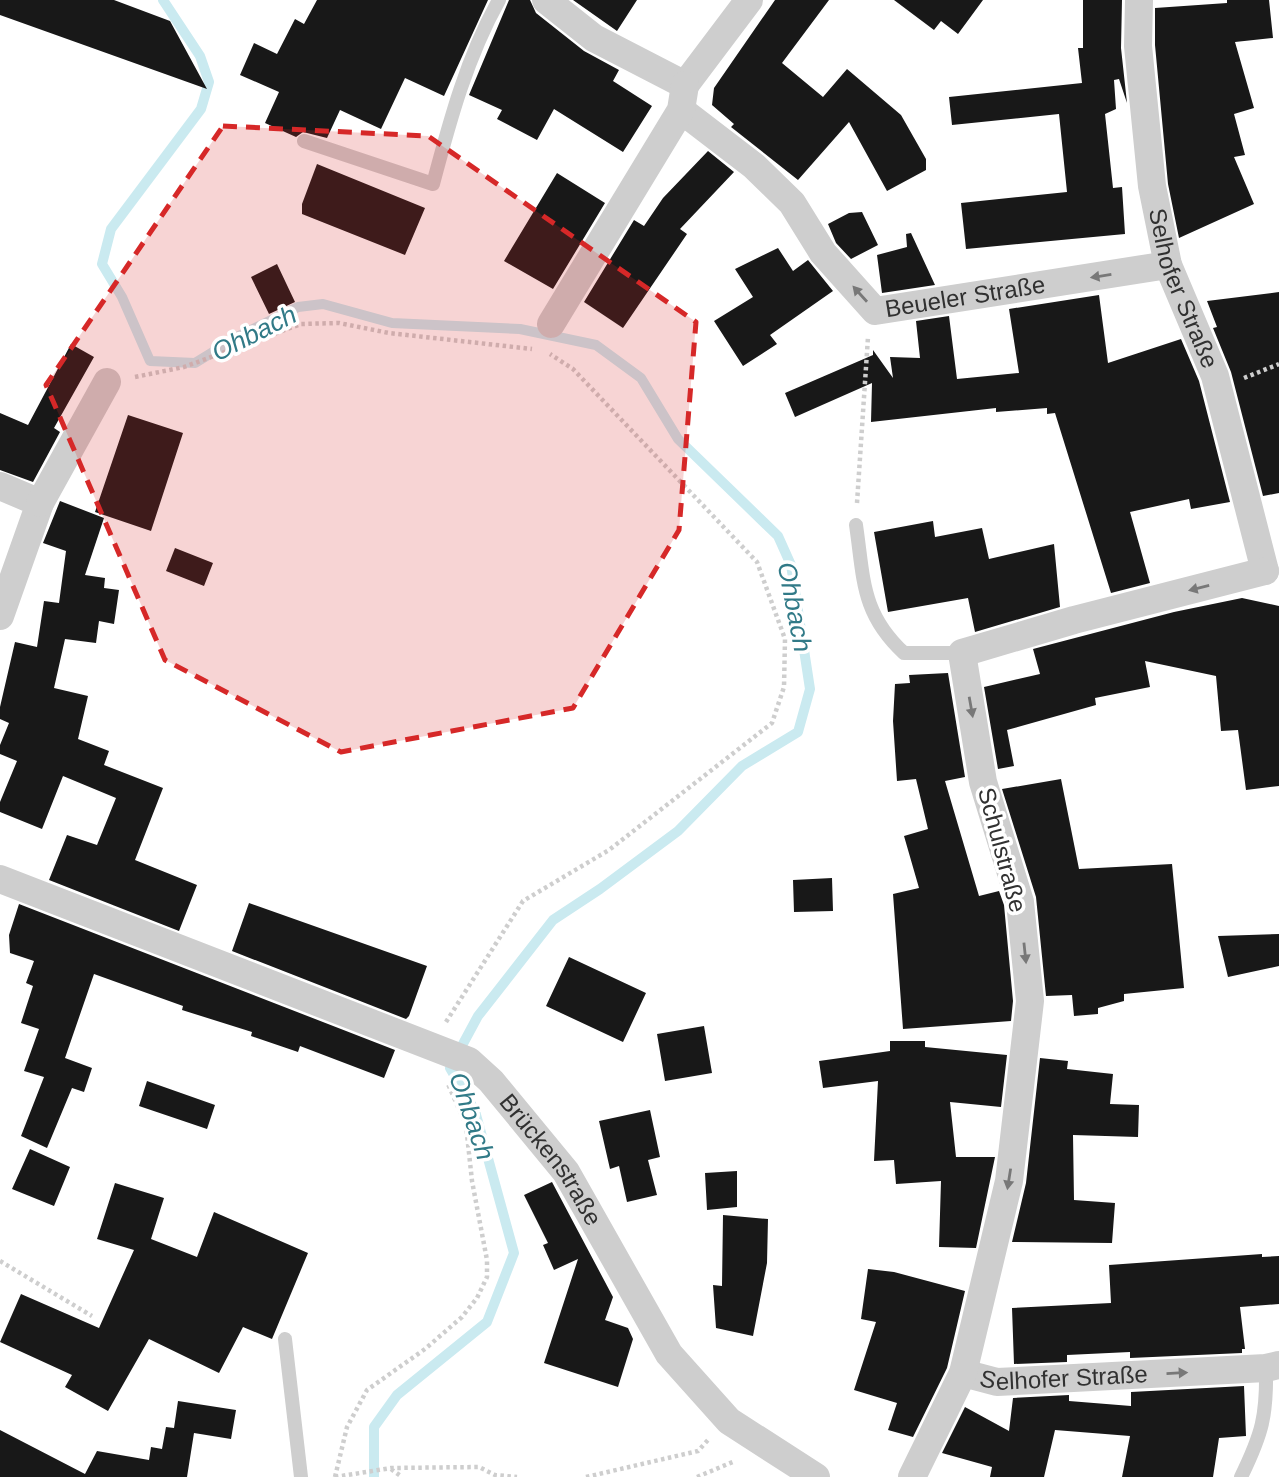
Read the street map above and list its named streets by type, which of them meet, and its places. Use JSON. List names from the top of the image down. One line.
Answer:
{"streets":{"street":["Selhofer Straße","Beueler Straße","Schulstraße","Brückenstraße"]},"crossings":[["Selhofer Straße","Beueler Straße"],["Selhofer Straße","Schulstraße"]],"one_way":["Beueler Straße","Schulstraße"],"water":["Ohbach"]}
